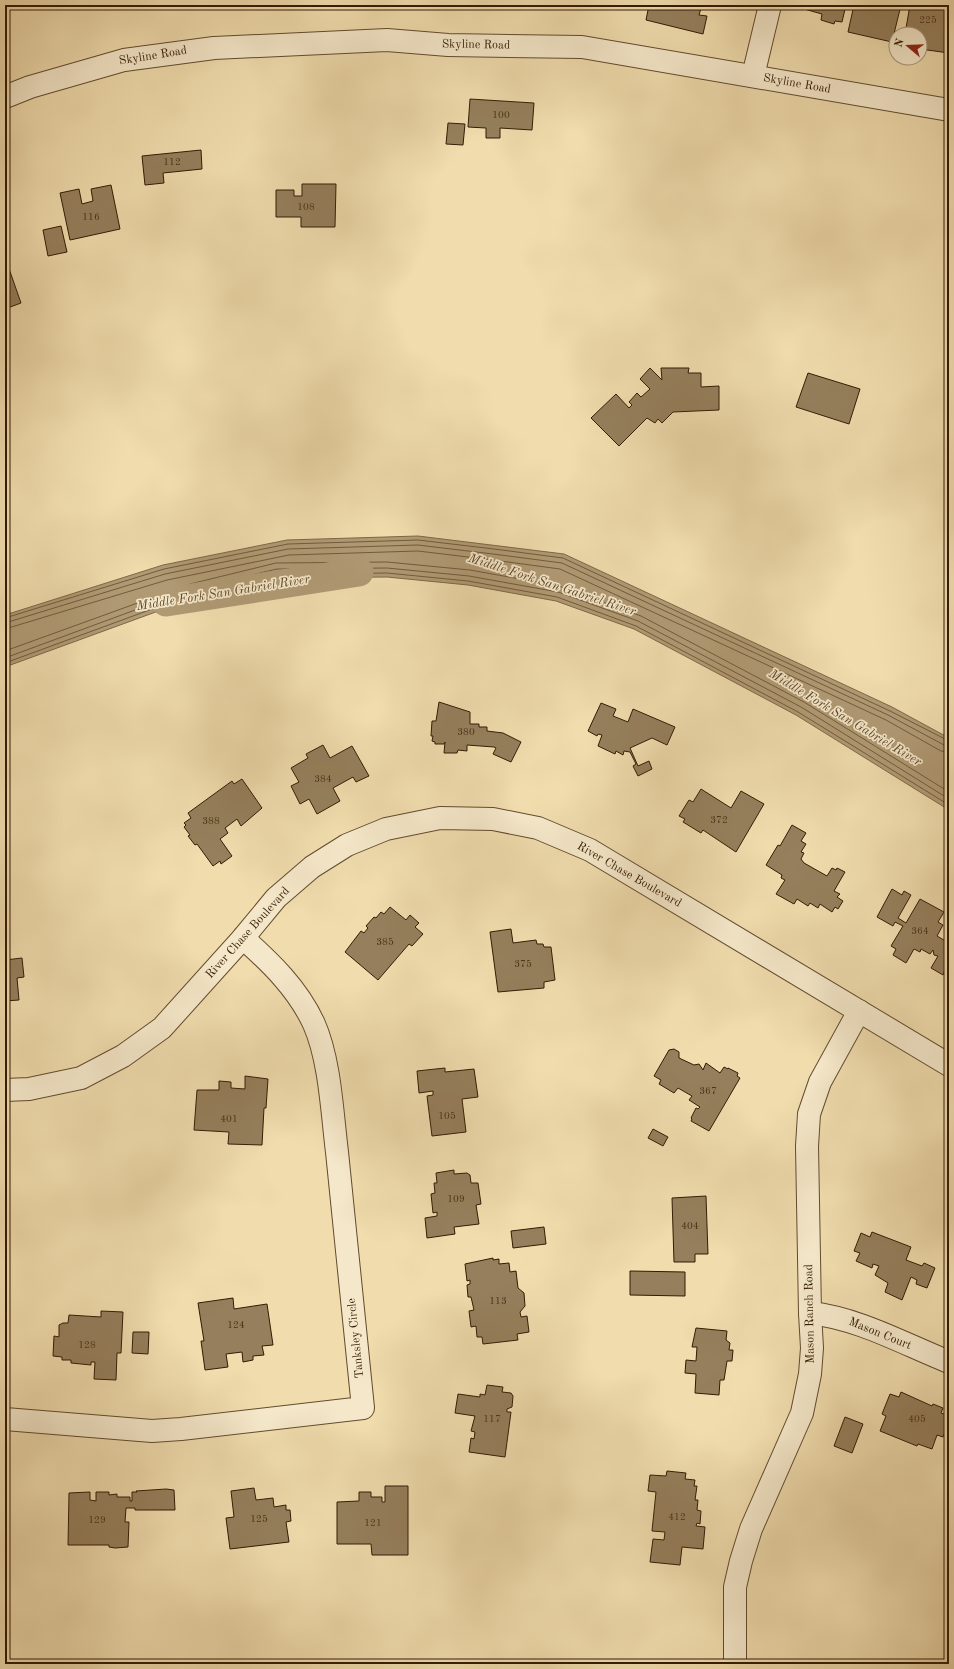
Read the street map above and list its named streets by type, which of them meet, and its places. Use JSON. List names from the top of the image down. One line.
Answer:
{"streets":{"street":["Skyline Road","River Chase Boulevard","Mason Ranch Road","Mason Court","Tanksley Circle"]},"crossings":[["River Chase Boulevard","Mason Ranch Road"],["River Chase Boulevard","Tanksley Circle"],["Mason Ranch Road","Mason Court"]],"water":["Middle Fork San Gabriel River"],"house_numbers":["225","100","112","108","116","380","384","372","388","364","385","375","367","105","401","109","404","113","124","128","117","405","412","125","129","121"],"north":"left"}
